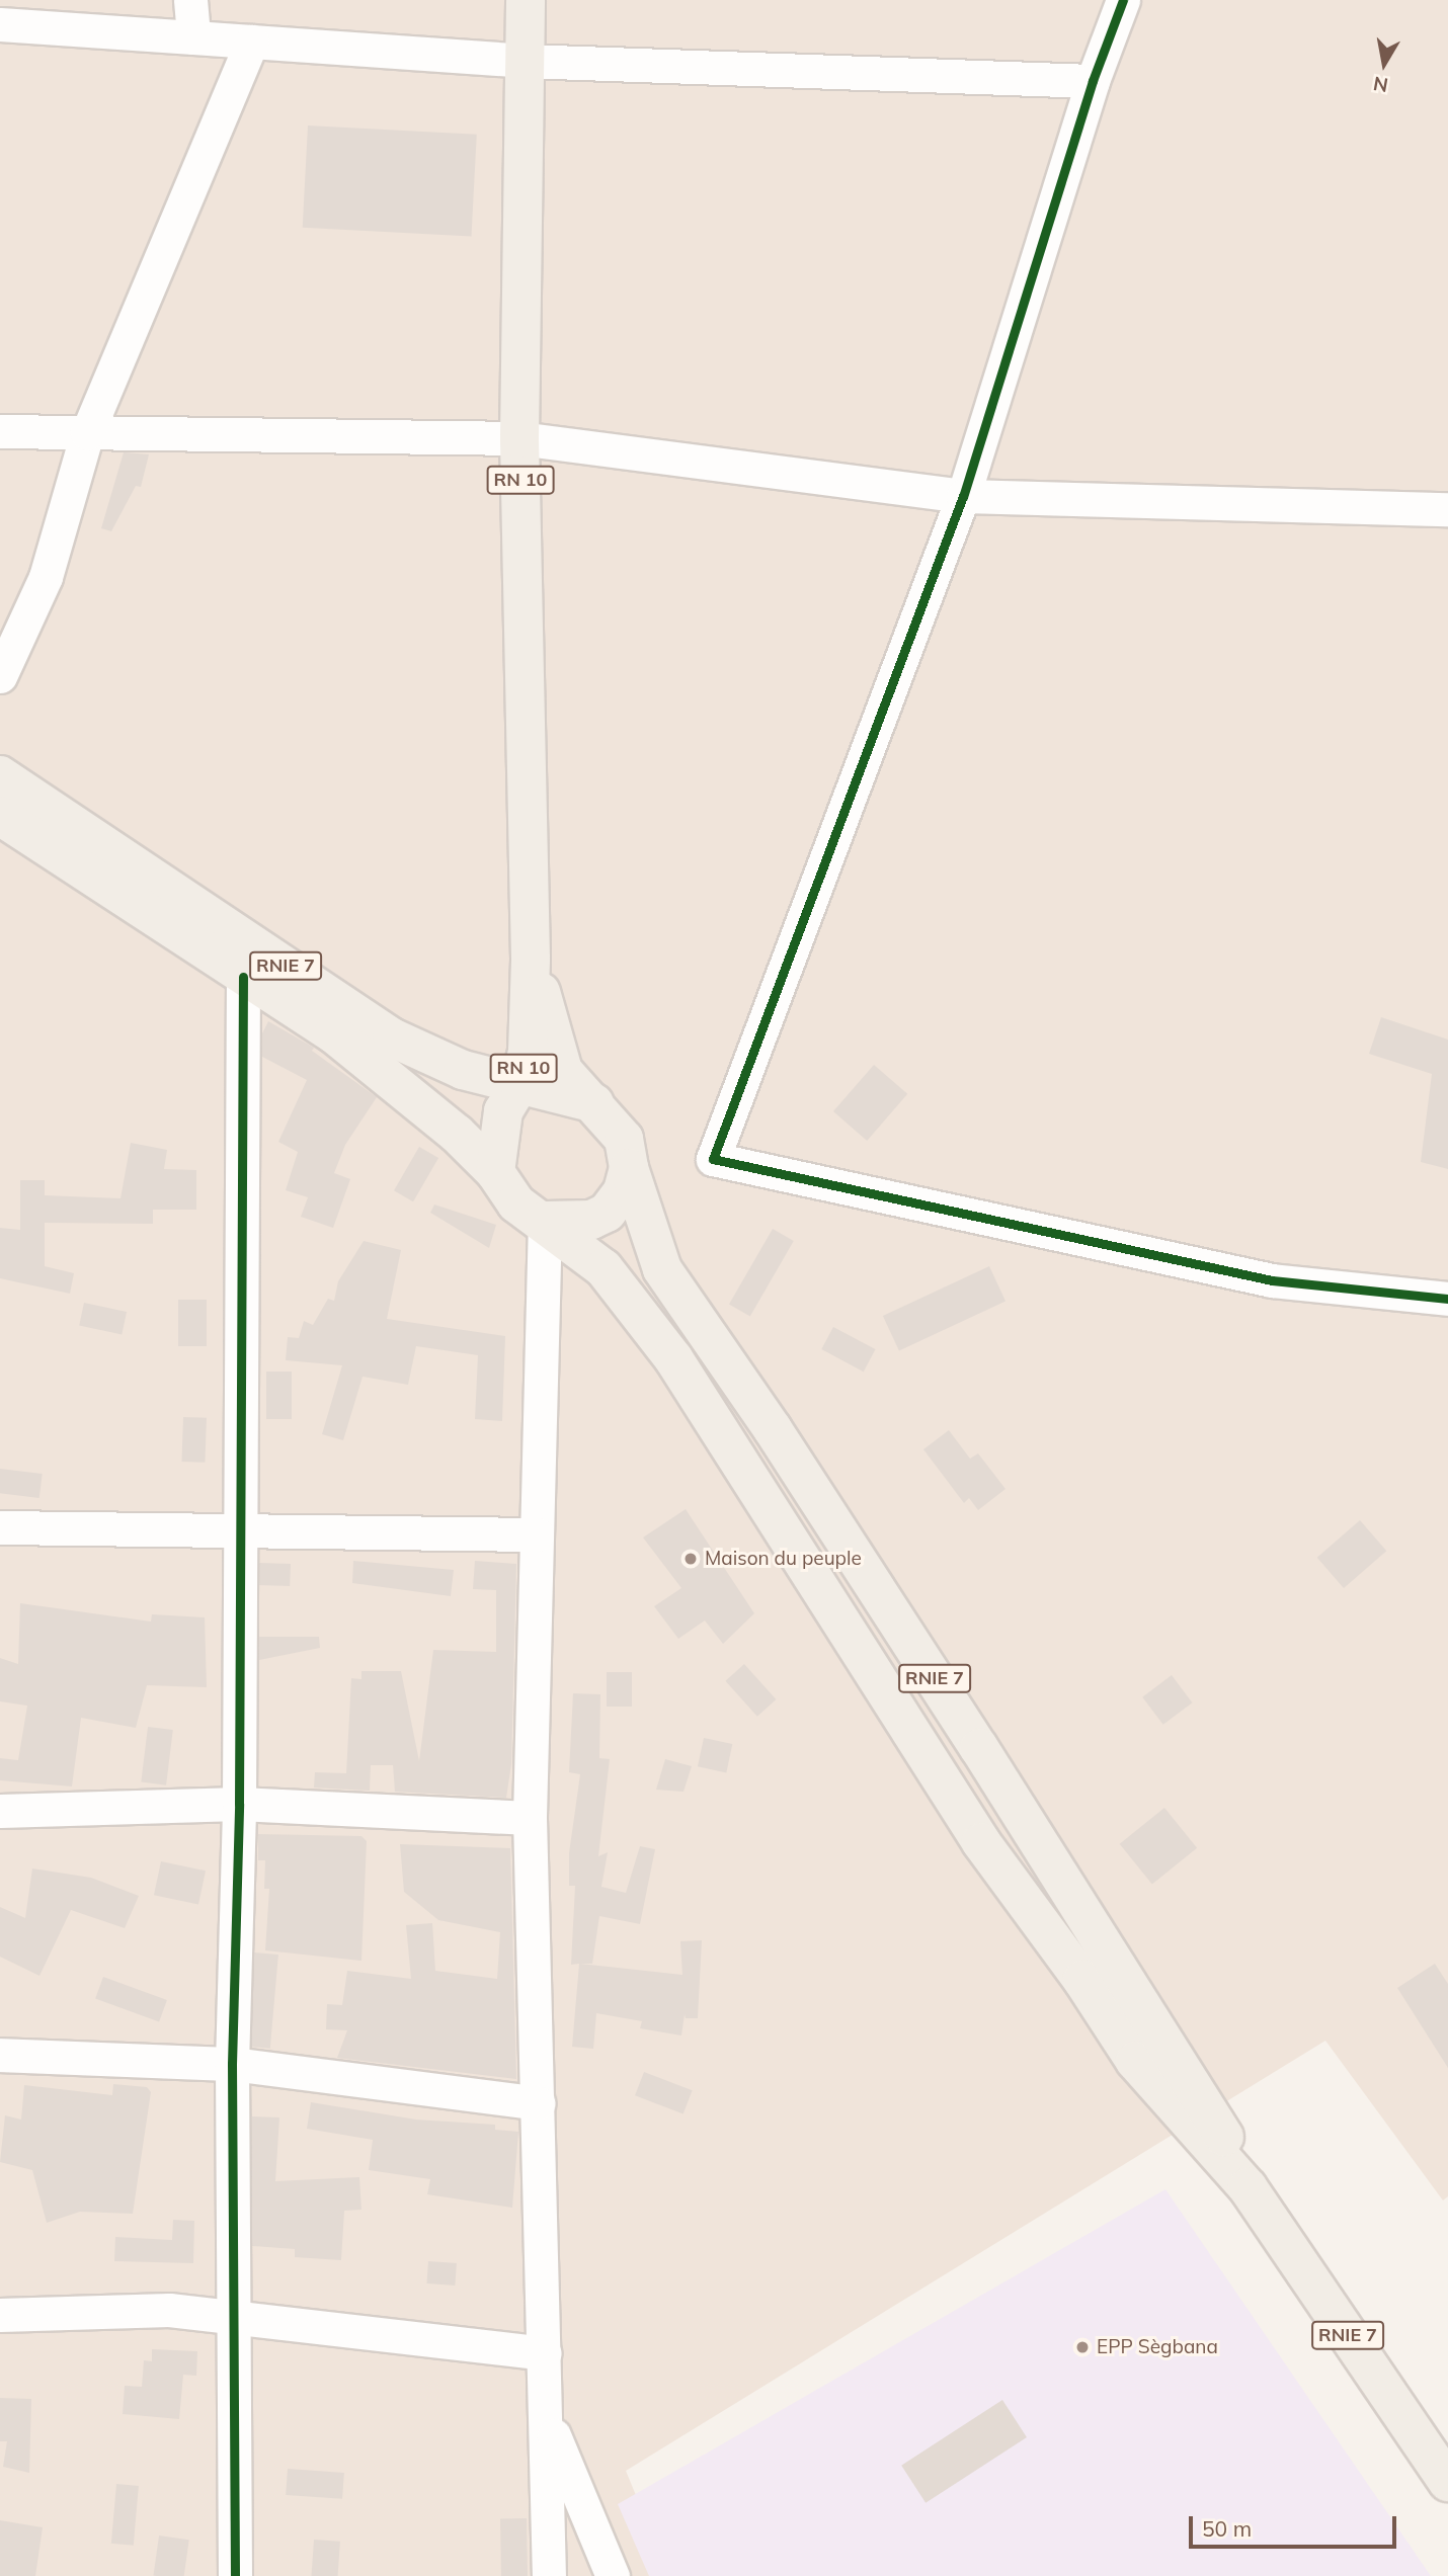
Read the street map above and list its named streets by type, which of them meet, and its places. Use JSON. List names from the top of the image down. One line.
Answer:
{"streets":{"main road":["RN 10","RNIE 7"]},"crossings":[["RN 10","RNIE 7"]],"places":["Maison du peuple","EPP Sègbana"],"scale_bar":"50 m","north":"bottom"}
